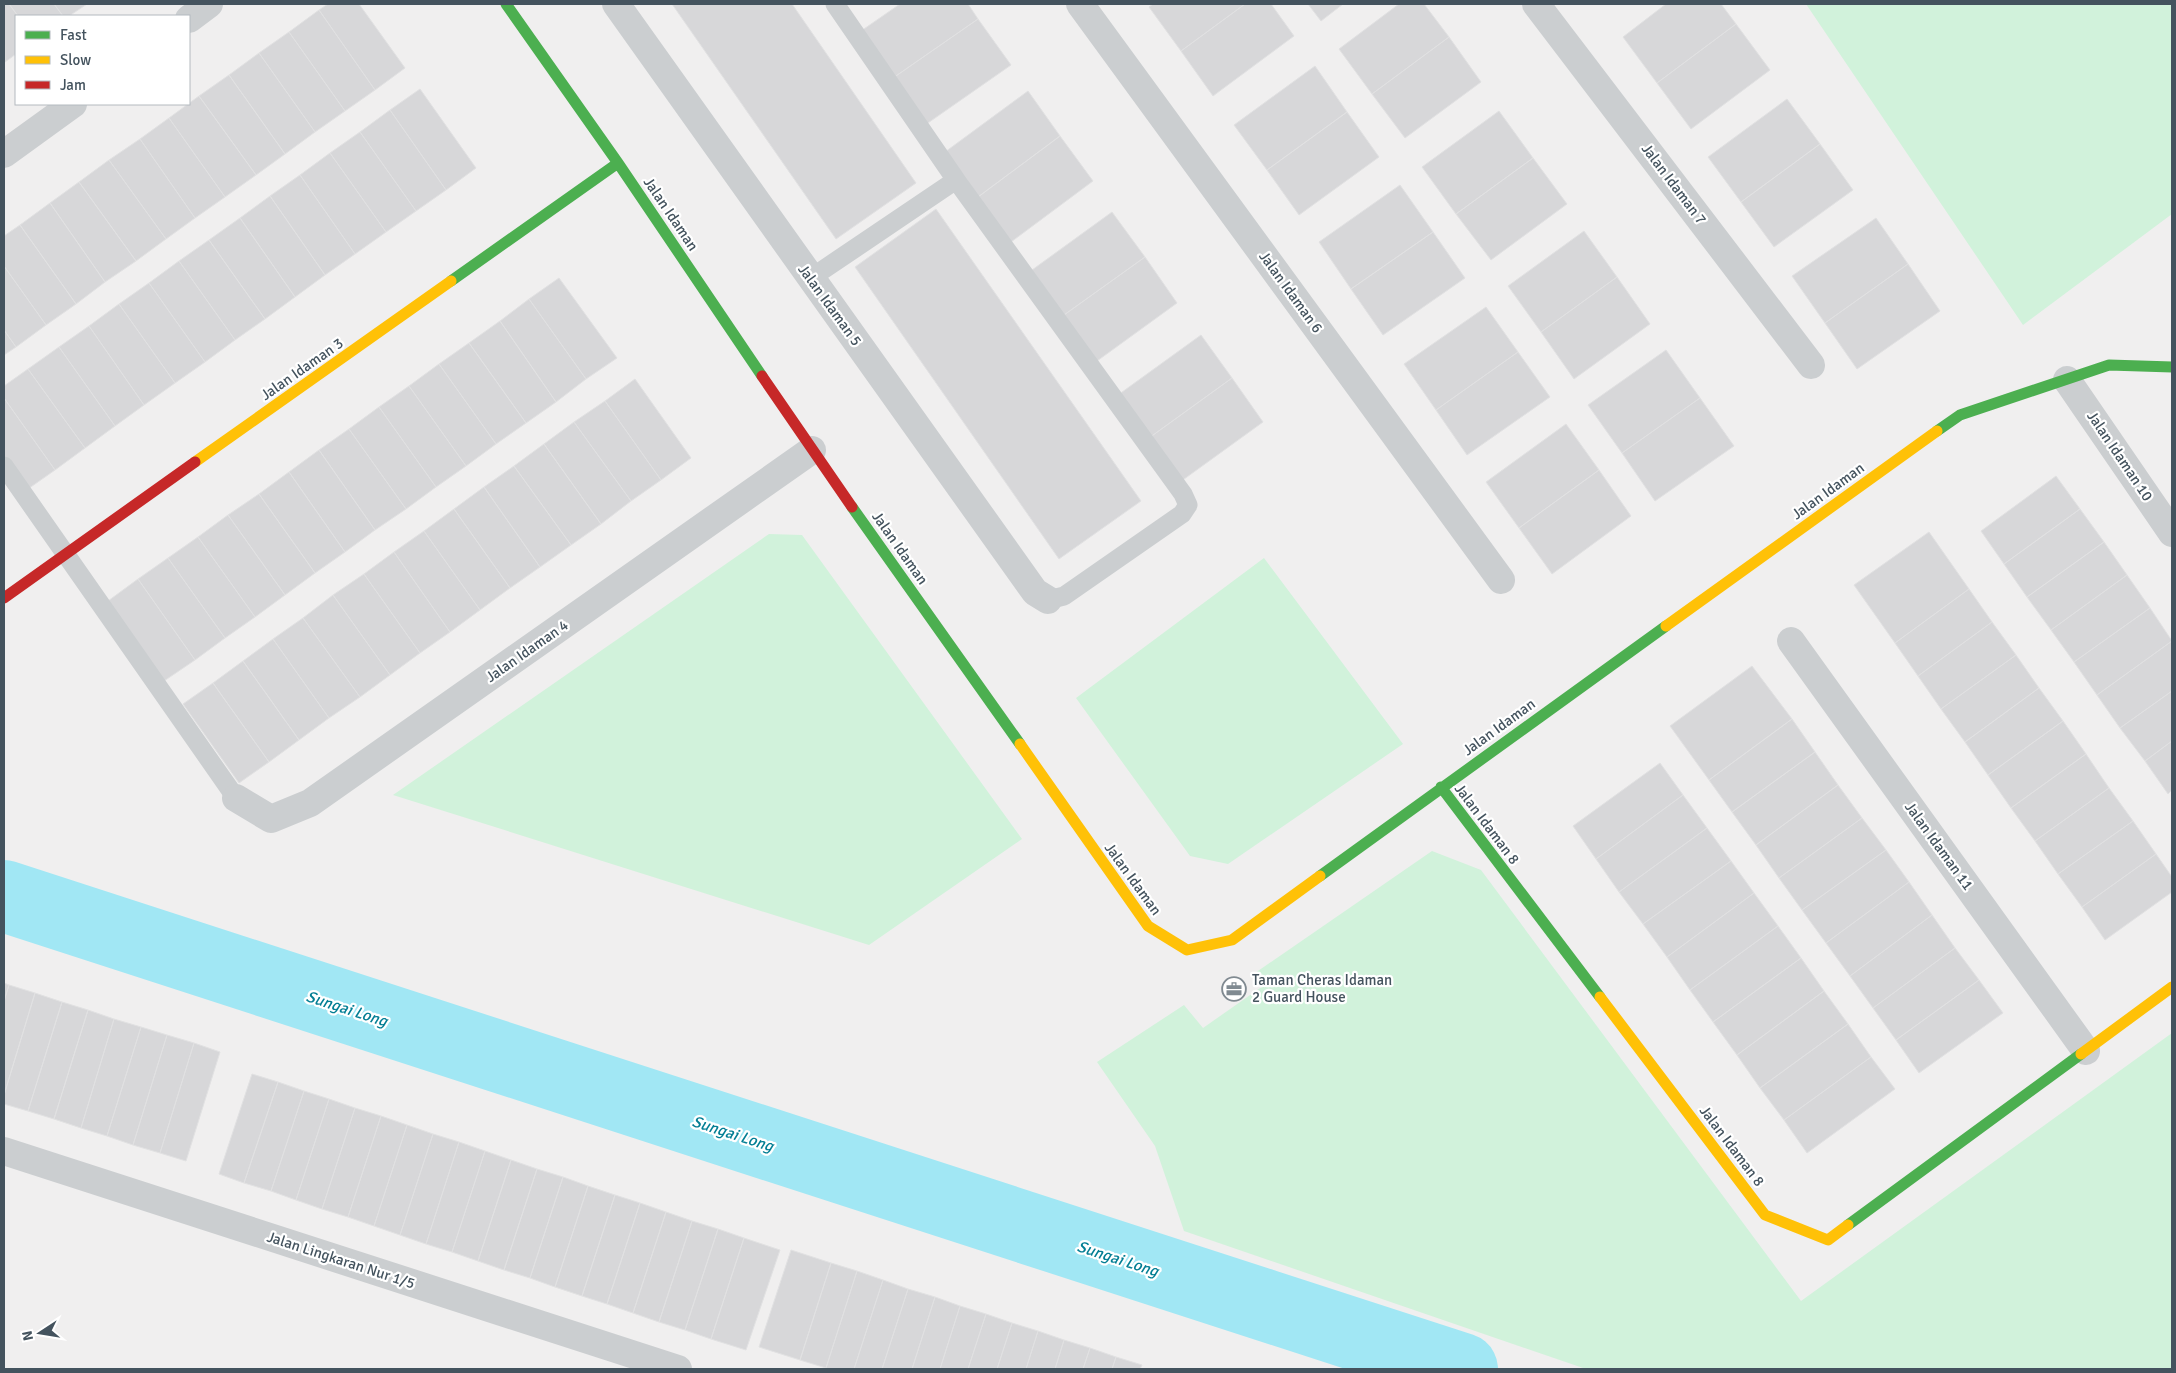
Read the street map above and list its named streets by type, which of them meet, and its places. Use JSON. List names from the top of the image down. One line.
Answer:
{"streets":{"street":["Jalan Idaman 7","Jalan Idaman","Jalan Idaman 6","Jalan Idaman 5","Jalan Idaman 3","Jalan Idaman 10","Jalan Idaman 4","Jalan Idaman 8","Jalan Idaman 11","Jalan Lingkaran Nur 1/5"]},"crossings":[["Jalan Idaman","Jalan Idaman 3"],["Jalan Idaman","Jalan Idaman 10"],["Jalan Idaman","Jalan Idaman 4"],["Jalan Idaman","Jalan Idaman 8"],["Jalan Idaman 8","Jalan Idaman 11"]],"water":["Sungai Long"],"places":{"office":["Taman Cheras Idaman 2 Guard House"]},"legend":["Fast","Slow","Jam"],"north":"left"}
